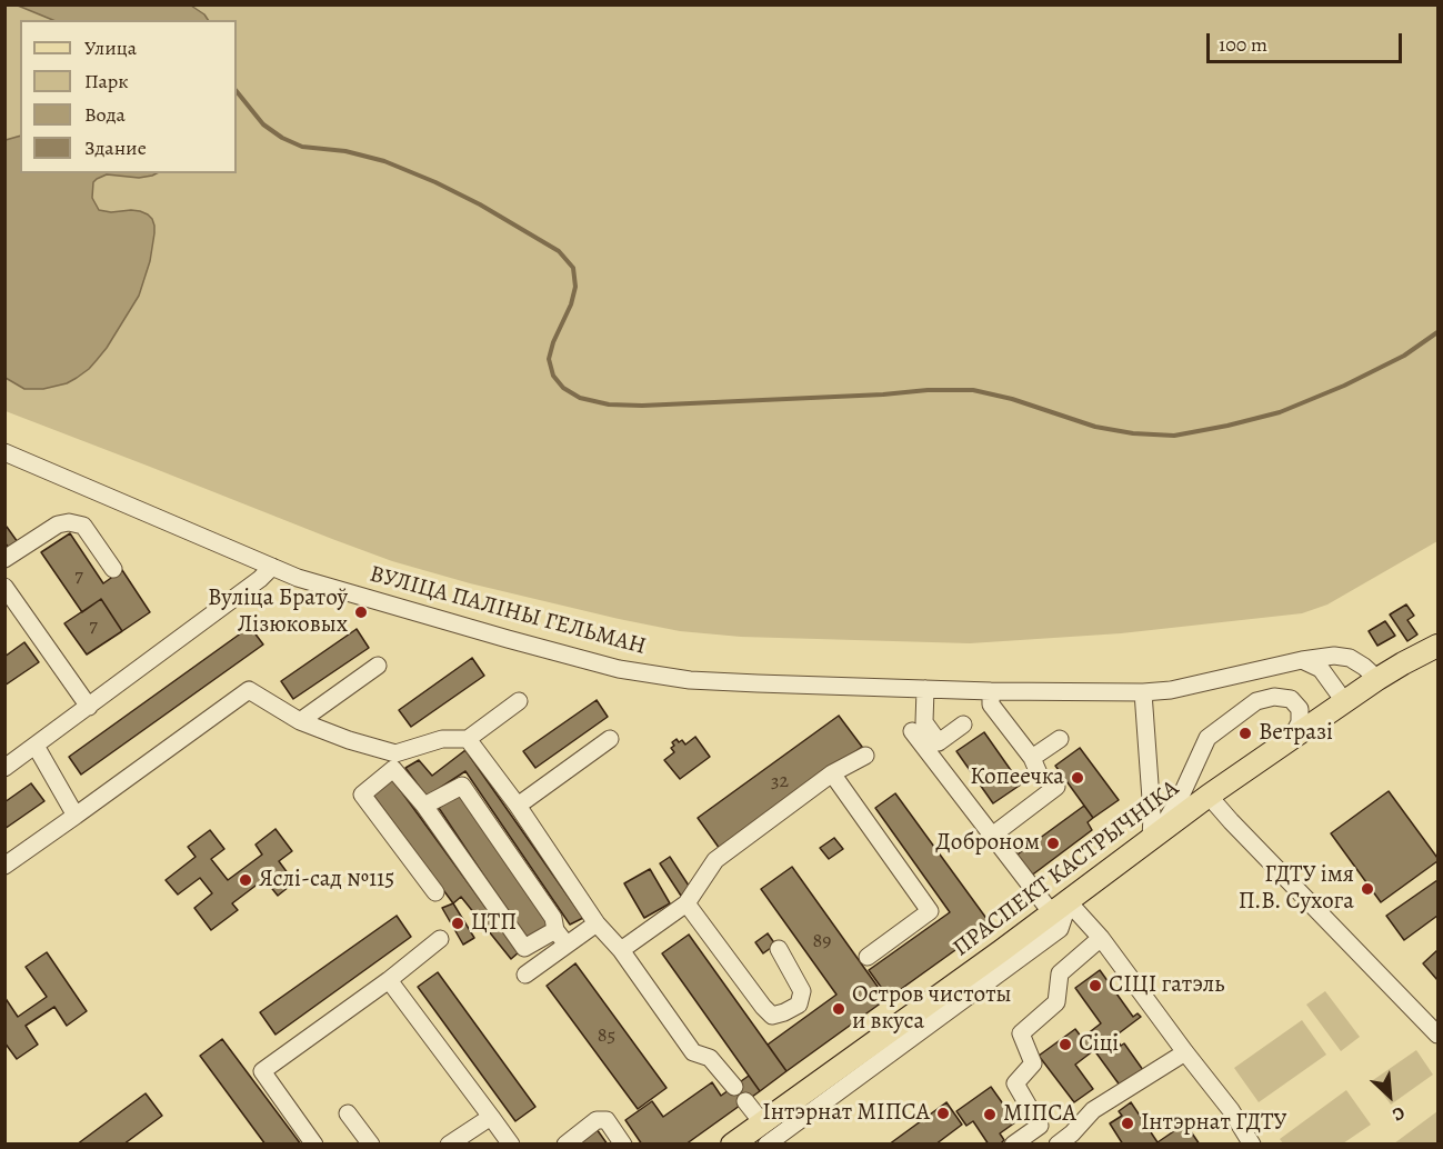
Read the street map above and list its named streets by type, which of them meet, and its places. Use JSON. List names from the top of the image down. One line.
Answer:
{"streets":{"main road":["ПРАСПЕКТ КАСТРЫЧНІКА"],"street":["ВУЛІЦА ПАЛІНЫ ГЕЛЬМАН"]},"crossings":[["ВУЛІЦА ПАЛІНЫ ГЕЛЬМАН","ПРАСПЕКТ КАСТРЫЧНІКА"]],"places":["Вуліца Братоў Лізюковых","Ветразі","Копеечка","Доброном","Яслі-сад №115","ГДТУ імя П.В. Сухога","ЦТП","СІЦІ гатэль","Остров чистоты и вкуса","Сіці","Інтэрнат МІПСА","МІПСА","Інтэрнат ГДТУ"],"house_numbers":["7","7","32","89","85"],"legend":["Улица","Парк","Вода","Здание"],"scale_bar":"100 m","north":"bottom right"}
